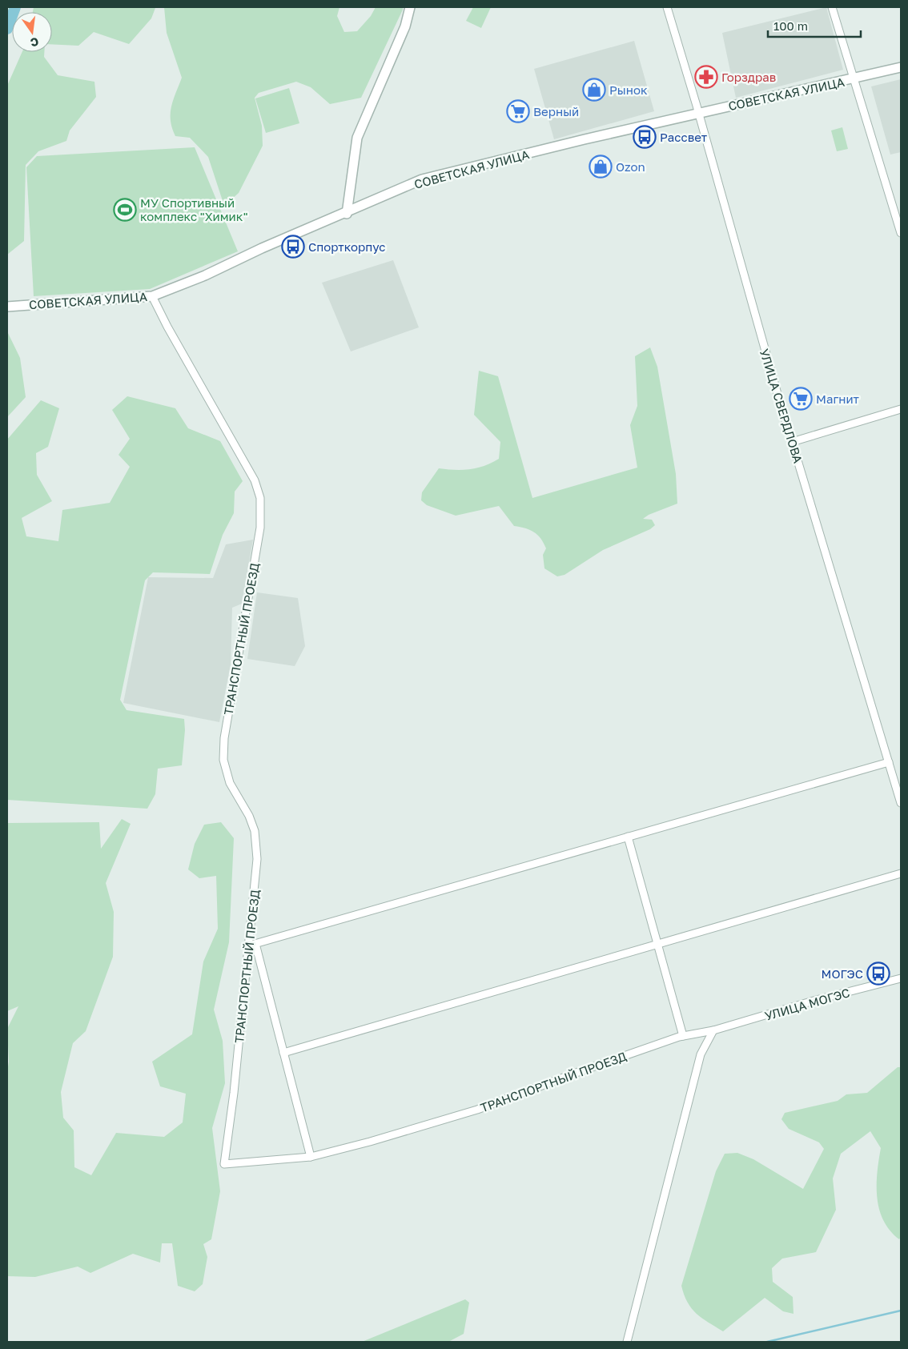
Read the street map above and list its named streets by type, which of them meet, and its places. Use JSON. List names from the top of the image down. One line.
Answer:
{"streets":{"street":["СОВЕТСКАЯ УЛИЦА","УЛИЦА СВЕРДЛОВА","ТРАНСПОРТНЫЙ ПРОЕЗД","УЛИЦА МОГЭС"]},"crossings":[["СОВЕТСКАЯ УЛИЦА","УЛИЦА СВЕРДЛОВА"],["СОВЕТСКАЯ УЛИЦА","ТРАНСПОРТНЫЙ ПРОЕЗД"],["ТРАНСПОРТНЫЙ ПРОЕЗД","УЛИЦА МОГЭС"]],"places":{"pharmacy":["Горздрав"],"shop":["Рынок","Ozon"],"supermarket":["Верный","Магнит"],"bus stop":["Рассвет","Спорткорпус","МОГЭС"],"sports":["МУ Спортивный комплекс \"Химик\""]},"scale_bar":"100 m","north":"bottom"}
